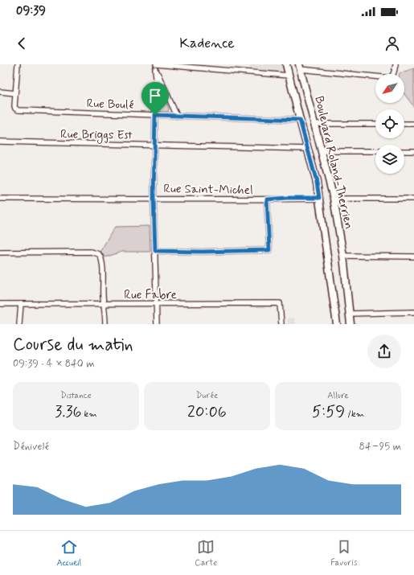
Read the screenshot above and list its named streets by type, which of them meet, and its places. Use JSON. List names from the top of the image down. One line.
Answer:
{"streets":{"main road":["Boulevard Roland-Therrien"],"street":["Rue Boulé","Rue Briggs Est","Rue Saint-Michel","Rue Fabre"]},"crossings":[["Rue Boulé","Boulevard Roland-Therrien"],["Rue Briggs Est","Boulevard Roland-Therrien"],["Boulevard Roland-Therrien","Rue Saint-Michel"]],"north":"bottom left","page":{"status":"09:39","header":"Kadence","heading":["Course du matin","09:39 · 4 × 840 m"],"stats":[["Distance","3.36 km"],["Durée","20:06"],["Allure","5:59 /km"]],"chart":["Dénivelé","84–95 m"],"tabs":["Accueil","Carte","Favoris"]}}
